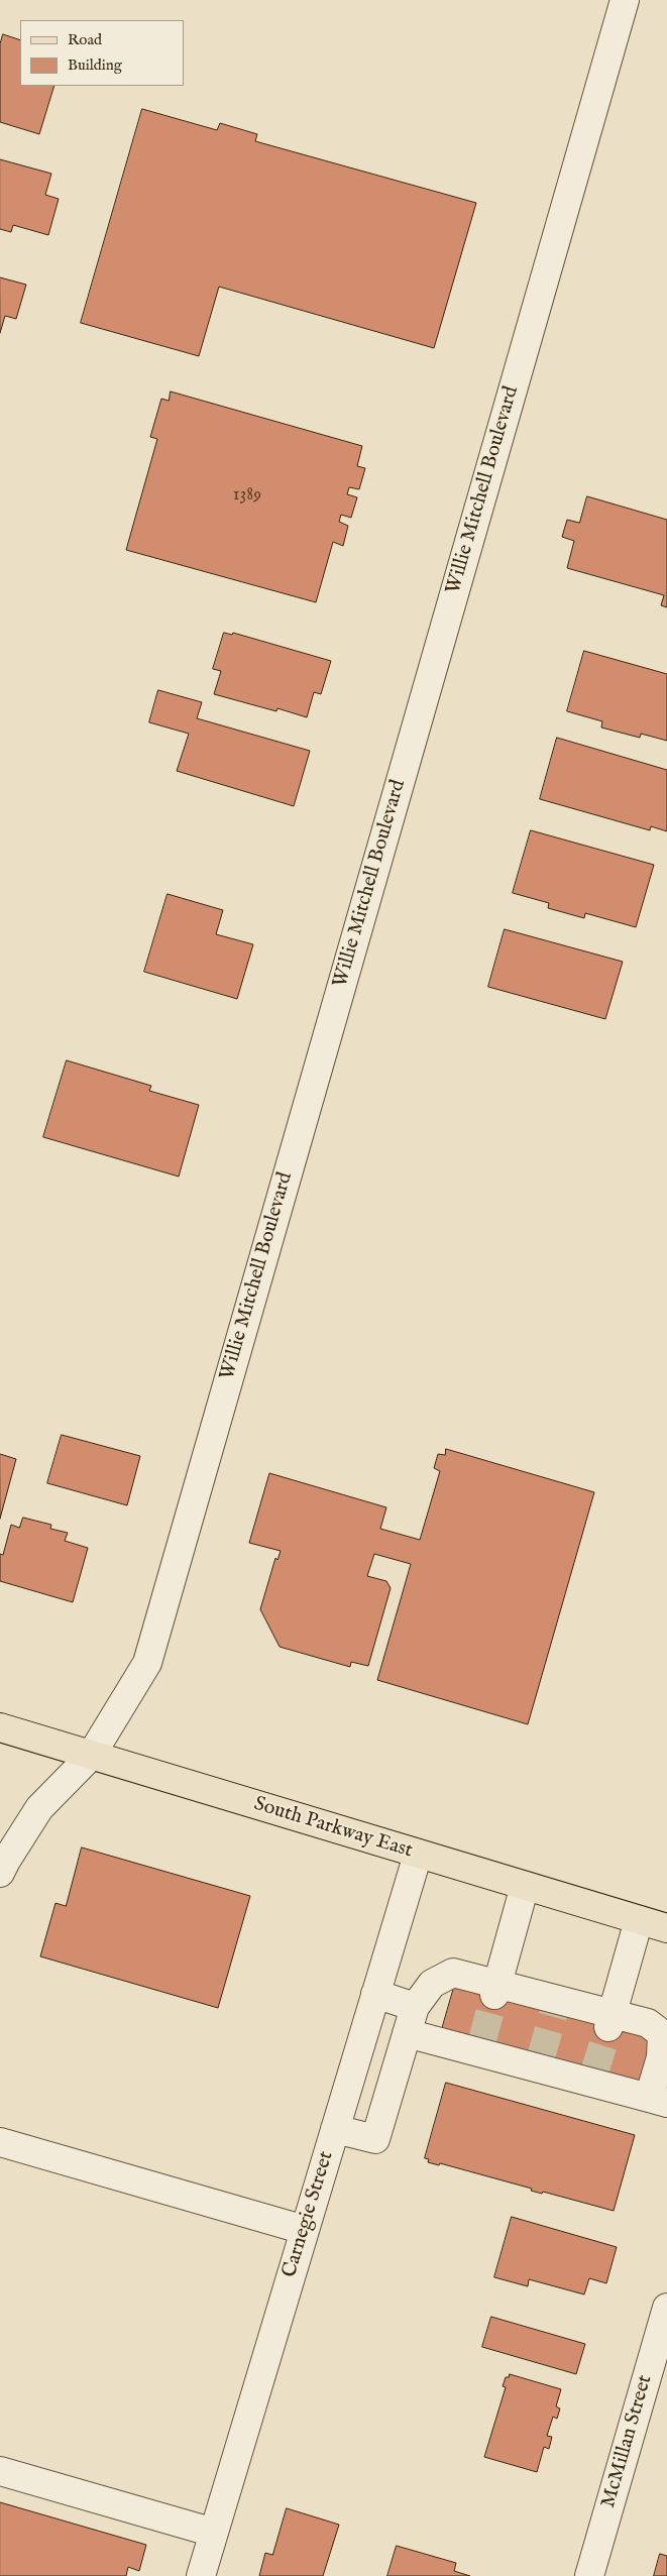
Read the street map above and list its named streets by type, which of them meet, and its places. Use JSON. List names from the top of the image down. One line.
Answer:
{"streets":{"main road":["South Parkway East"],"street":["Willie Mitchell Boulevard","Carnegie Street","McMillan Street"]},"crossings":[["Willie Mitchell Boulevard","South Parkway East"],["South Parkway East","Carnegie Street"]],"house_numbers":["1389"],"legend":["Road","Building"]}
